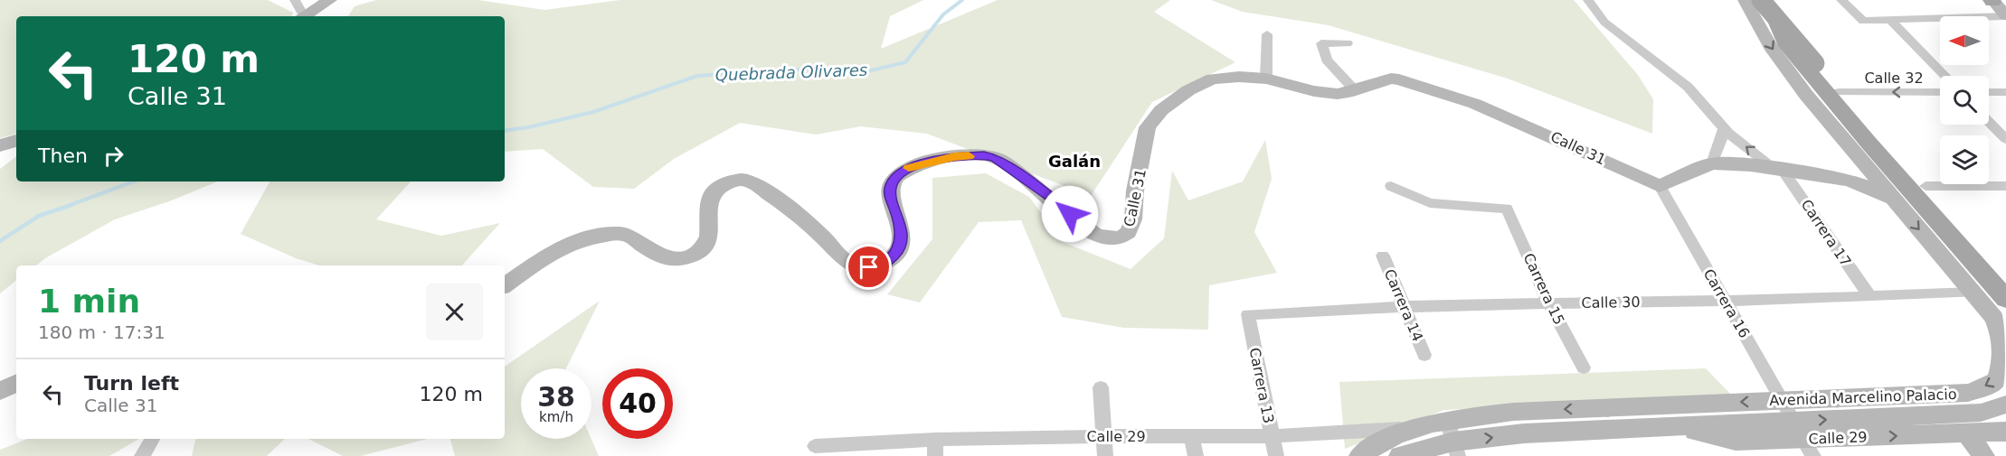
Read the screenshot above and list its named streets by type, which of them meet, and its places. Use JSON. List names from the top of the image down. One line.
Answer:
{"streets":{"street":["Calle 32","Calle 31","Carrera 17","Carrera 15","Calle 30","Carrera 16","Carrera 14","Carrera 13","Avenida Marcelino Palacio","Calle 29"]},"crossings":[["Calle 31","Carrera 16"],["Carrera 17","Calle 30"],["Carrera 15","Calle 30"],["Calle 30","Carrera 16"],["Calle 30","Carrera 14"],["Calle 30","Carrera 13"],["Calle 30","Avenida Marcelino Palacio"],["Carrera 16","Avenida Marcelino Palacio"],["Carrera 16","Calle 29"],["Carrera 13","Calle 29"],["Avenida Marcelino Palacio","Calle 29"]],"one_way":["Calle 29"],"districts":["Galán"],"water":["Quebrada Olivares"],"north":"left","page":{"turn":["120 m","Calle 31"],"then":"Then","heading":["1 min","180 m · 17:31"],"list":[{"name":"Turn left","note":"Calle 31","value":"120 m"}],"speed":"38 km/h","limit":"40"}}
